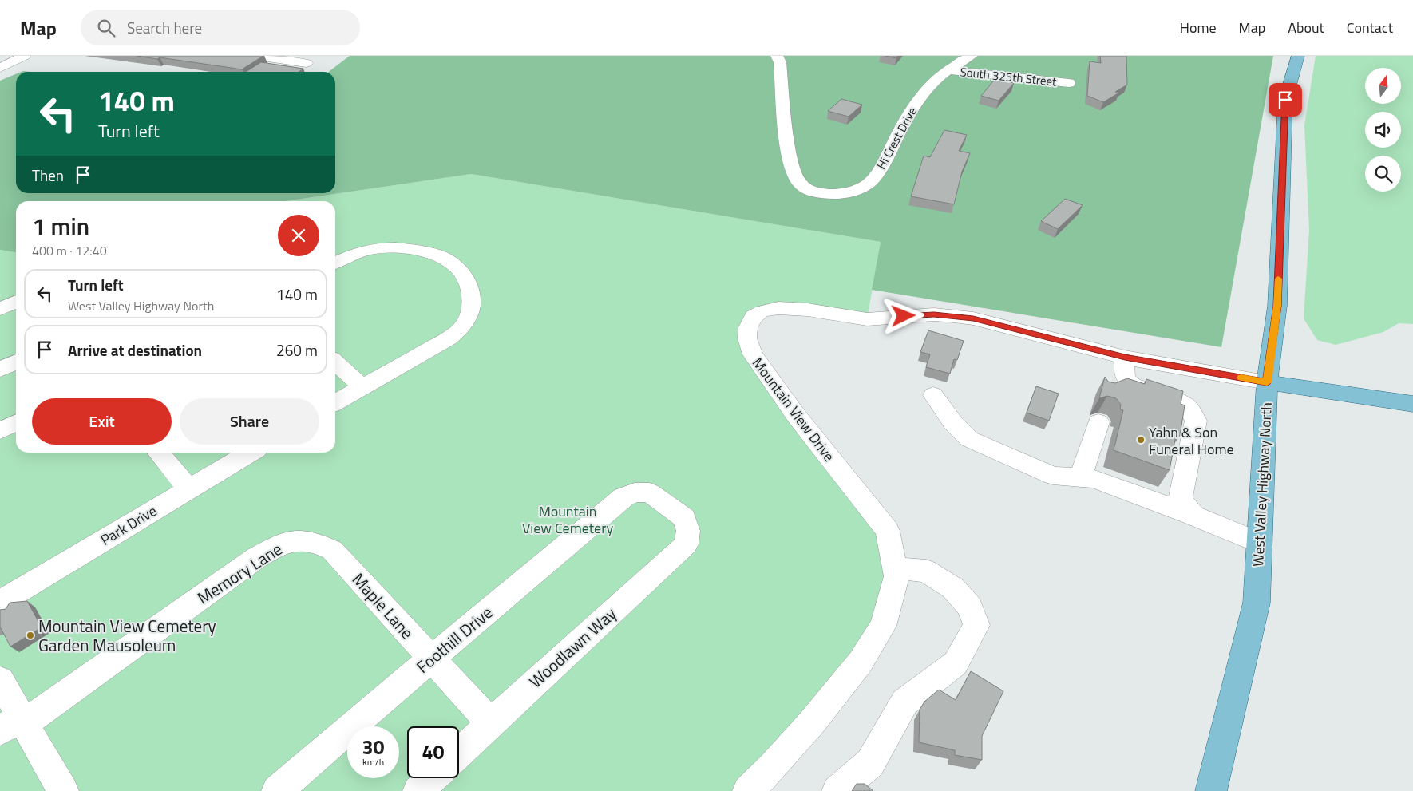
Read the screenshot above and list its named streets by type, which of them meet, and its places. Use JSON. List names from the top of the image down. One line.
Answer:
{"streets":{"main road":["West Valley Highway North"],"street":["South 325th Street","Hi Crest Drive","Mountain View Drive","Park Drive","Memory Lane","Maple Lane","Foothill Drive","Woodlawn Way"]},"crossings":[["South 325th Street","Hi Crest Drive"],["Mountain View Drive","West Valley Highway North"],["Memory Lane","Maple Lane"],["Maple Lane","Foothill Drive"],["Maple Lane","Woodlawn Way"],["Foothill Drive","Woodlawn Way"]],"parks":["Mountain View Cemetery"],"places":["Yahn & Son Funeral Home","Mountain View Cemetery Garden Mausoleum"],"north":"top","page":{"header":"Map","search":"Search here","nav":["Home","Map","About","Contact"],"turn":["140 m","Turn left"],"then":"Then","heading":["1 min","400 m · 12:40"],"list":[{"name":"Turn left","note":"West Valley Highway North","value":"140 m"},{"name":"Arrive at destination","value":"260 m"}],"buttons":["Exit","Share"],"speed":"30 km/h","limit":"40"}}
